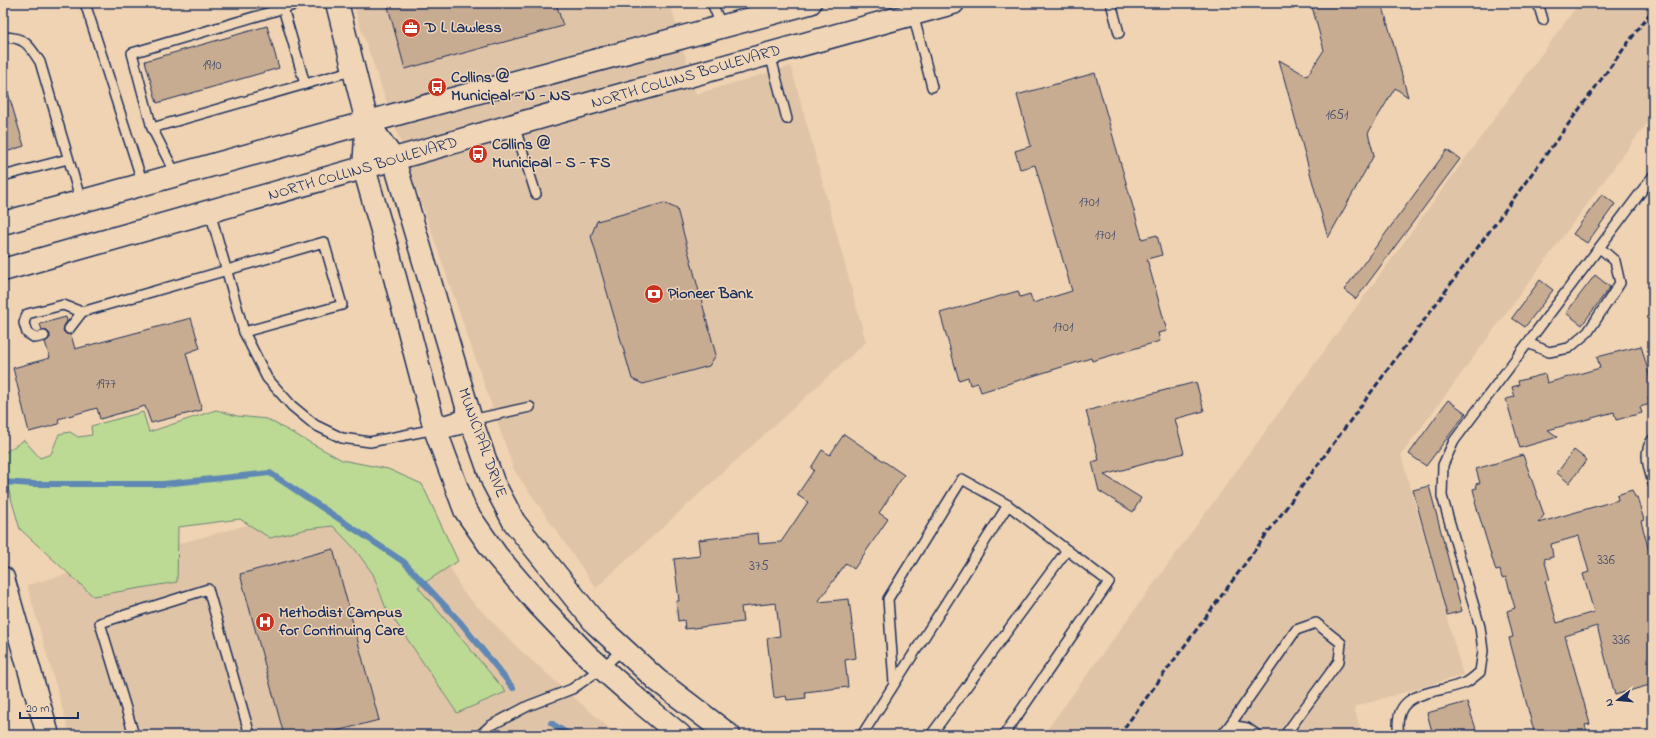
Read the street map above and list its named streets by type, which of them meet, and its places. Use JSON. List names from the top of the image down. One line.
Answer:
{"streets":{"main road":["NORTH COLLINS BOULEVARD","MUNICIPAL DRIVE"]},"crossings":[["NORTH COLLINS BOULEVARD","MUNICIPAL DRIVE"]],"places":{"office":["D L Lawless"],"bus stop":["Collins @ Municipal - N - NS","Collins @ Municipal - S - FS"],"bank":["Pioneer Bank"],"hospital":["Methodist Campus for Continuing Care"]},"house_numbers":["1910","1651","1701","1701","1701","1977","336","375","336"],"scale_bar":"20 m","north":"left"}
